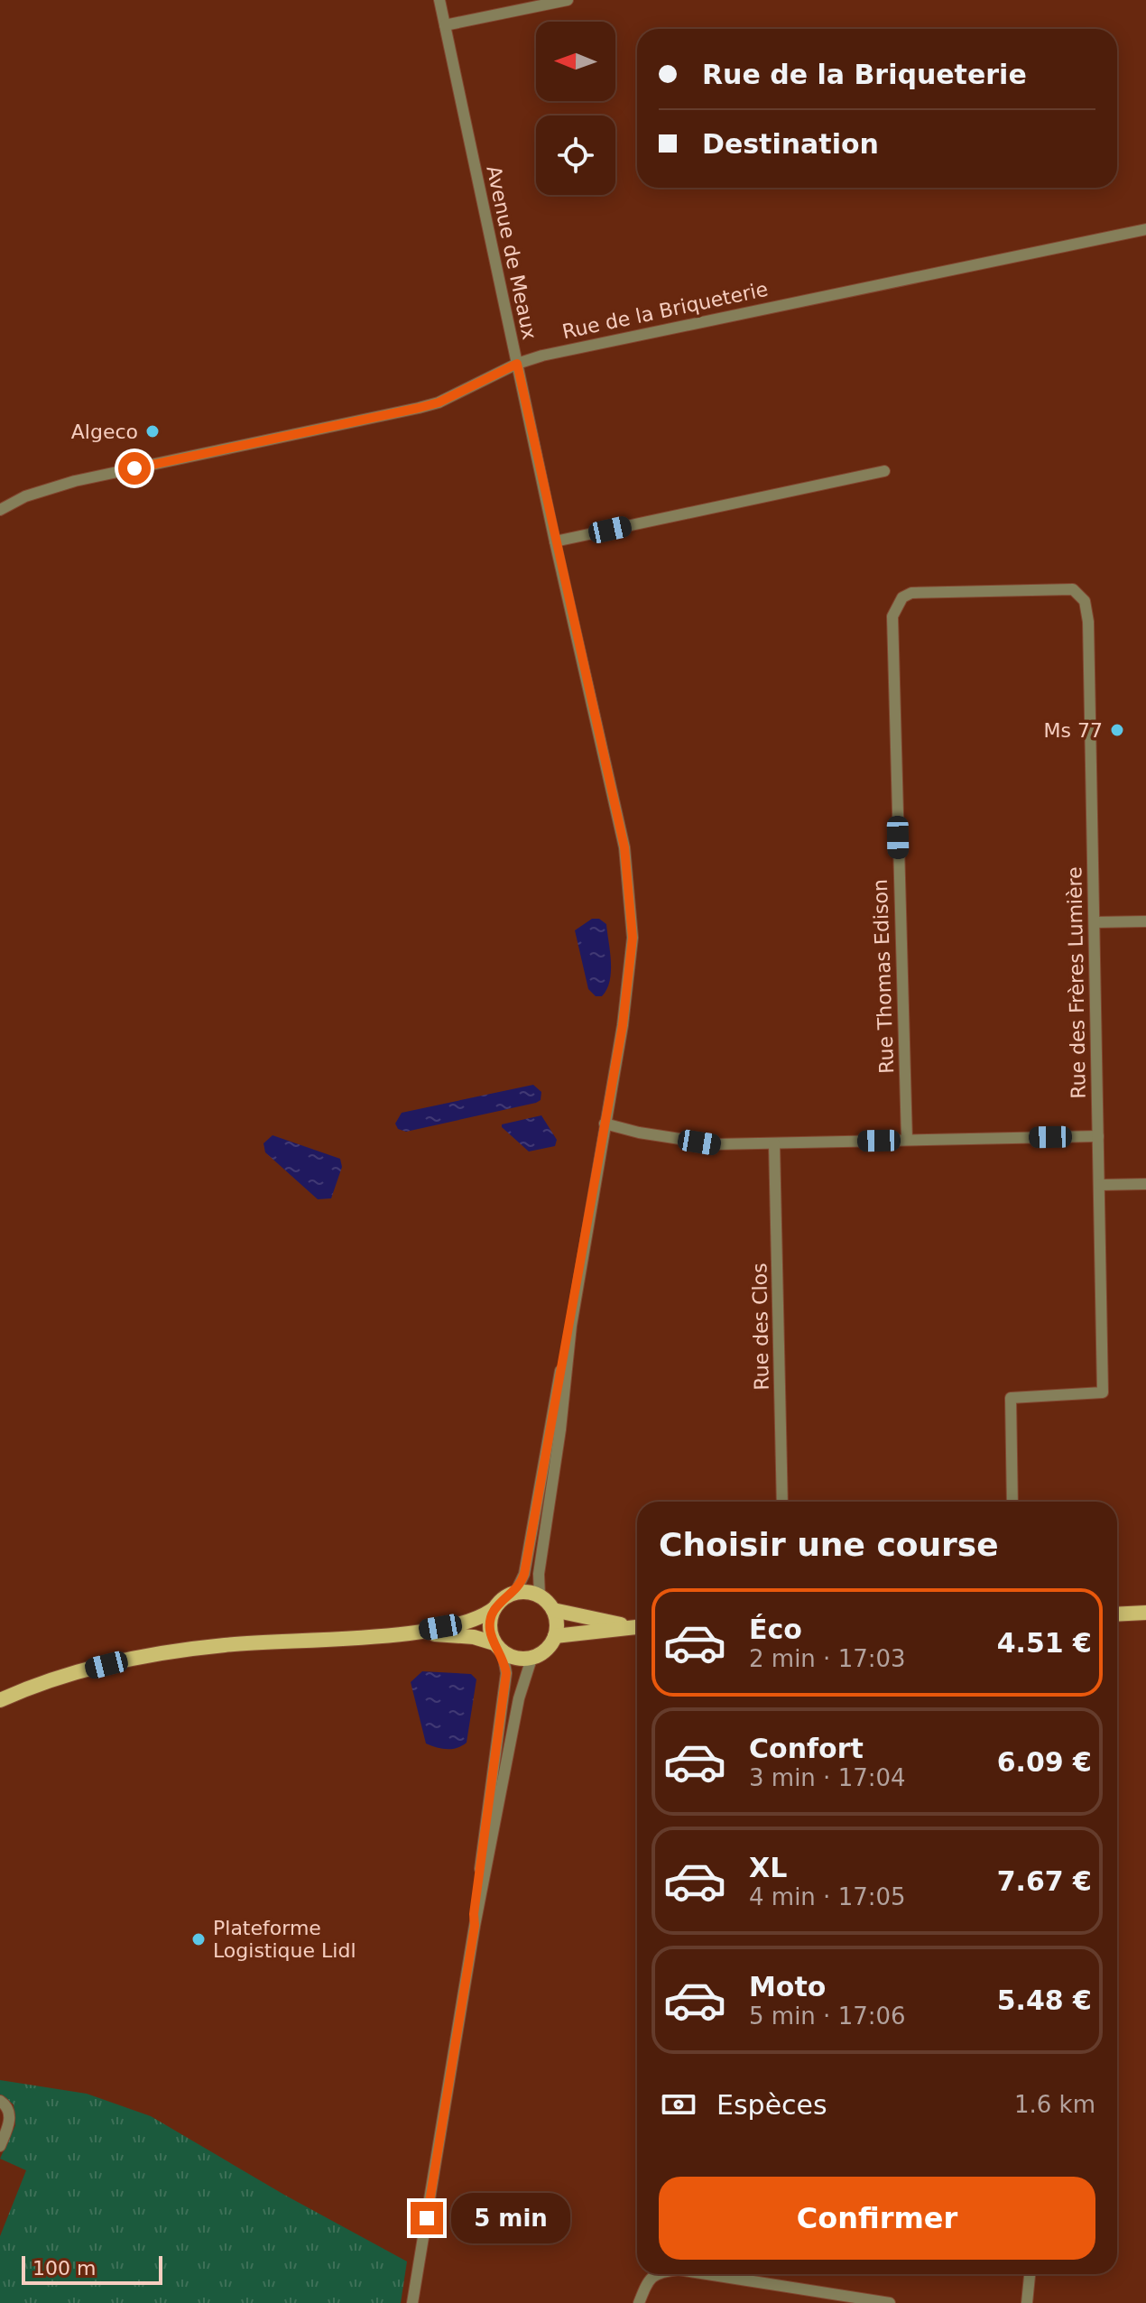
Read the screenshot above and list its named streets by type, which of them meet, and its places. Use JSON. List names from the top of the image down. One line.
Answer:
{"streets":{"street":["Avenue de Meaux","Rue de la Briqueterie","Rue Thomas Edison","Rue des Frères Lumière","Rue des Clos"]},"crossings":[["Avenue de Meaux","Rue de la Briqueterie"],["Rue Thomas Edison","Rue des Frères Lumière"]],"places":["Algeco","Ms 77","Plateforme Logistique Lidl"],"scale_bar":"100 m","north":"left","page":{"banner":["Rue de la Briqueterie","Destination"],"heading":"Choisir une course","list":[{"name":"Éco","note":"2 min · 17:03","value":"4.51 €"},{"name":"Confort","note":"3 min · 17:04","value":"6.09 €"},{"name":"XL","note":"4 min · 17:05","value":"7.67 €"},{"name":"Moto","note":"5 min · 17:06","value":"5.48 €"}],"pay":["Espèces","1.6 km"],"buttons":"Confirmer","bubble":"5 min","scale":"100 m"}}
